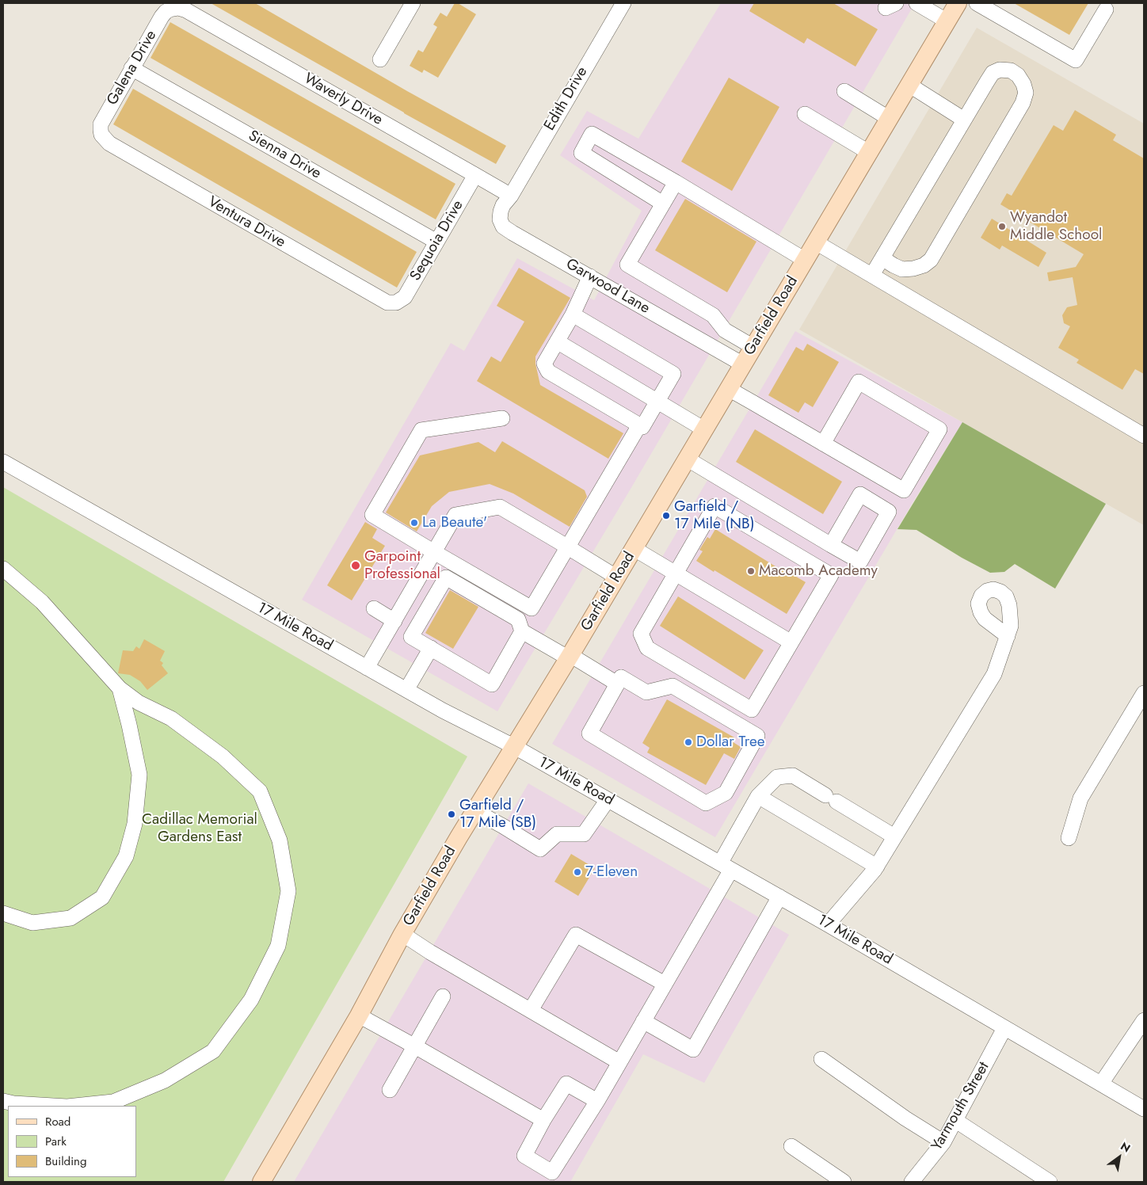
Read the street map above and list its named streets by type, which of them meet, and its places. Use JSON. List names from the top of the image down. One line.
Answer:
{"streets":{"main road":["Garfield Road"],"street":["Galena Drive","Edith Drive","Waverly Drive","Sienna Drive","Ventura Drive","Sequoia Drive","Garwood Lane","17 Mile Road","Yarmouth Street"]},"crossings":[["Galena Drive","Waverly Drive"],["Galena Drive","Sienna Drive"],["Galena Drive","Ventura Drive"],["Edith Drive","Waverly Drive"],["Edith Drive","Garwood Lane"],["Waverly Drive","Sequoia Drive"],["Waverly Drive","Garwood Lane"],["Sienna Drive","Sequoia Drive"],["Ventura Drive","Sequoia Drive"],["Garwood Lane","Garfield Road"],["Garfield Road","17 Mile Road"],["17 Mile Road","Yarmouth Street"]],"parks":["Cadillac Memorial Gardens East"],"places":["Wyandot Middle School","Garfield / 17 Mile (NB)","La Beaute'","Garpoint Professional","Macomb Academy","Dollar Tree","Garfield / 17 Mile (SB)","7-Eleven"],"legend":["Road","Park","Building"],"north":"top right"}
